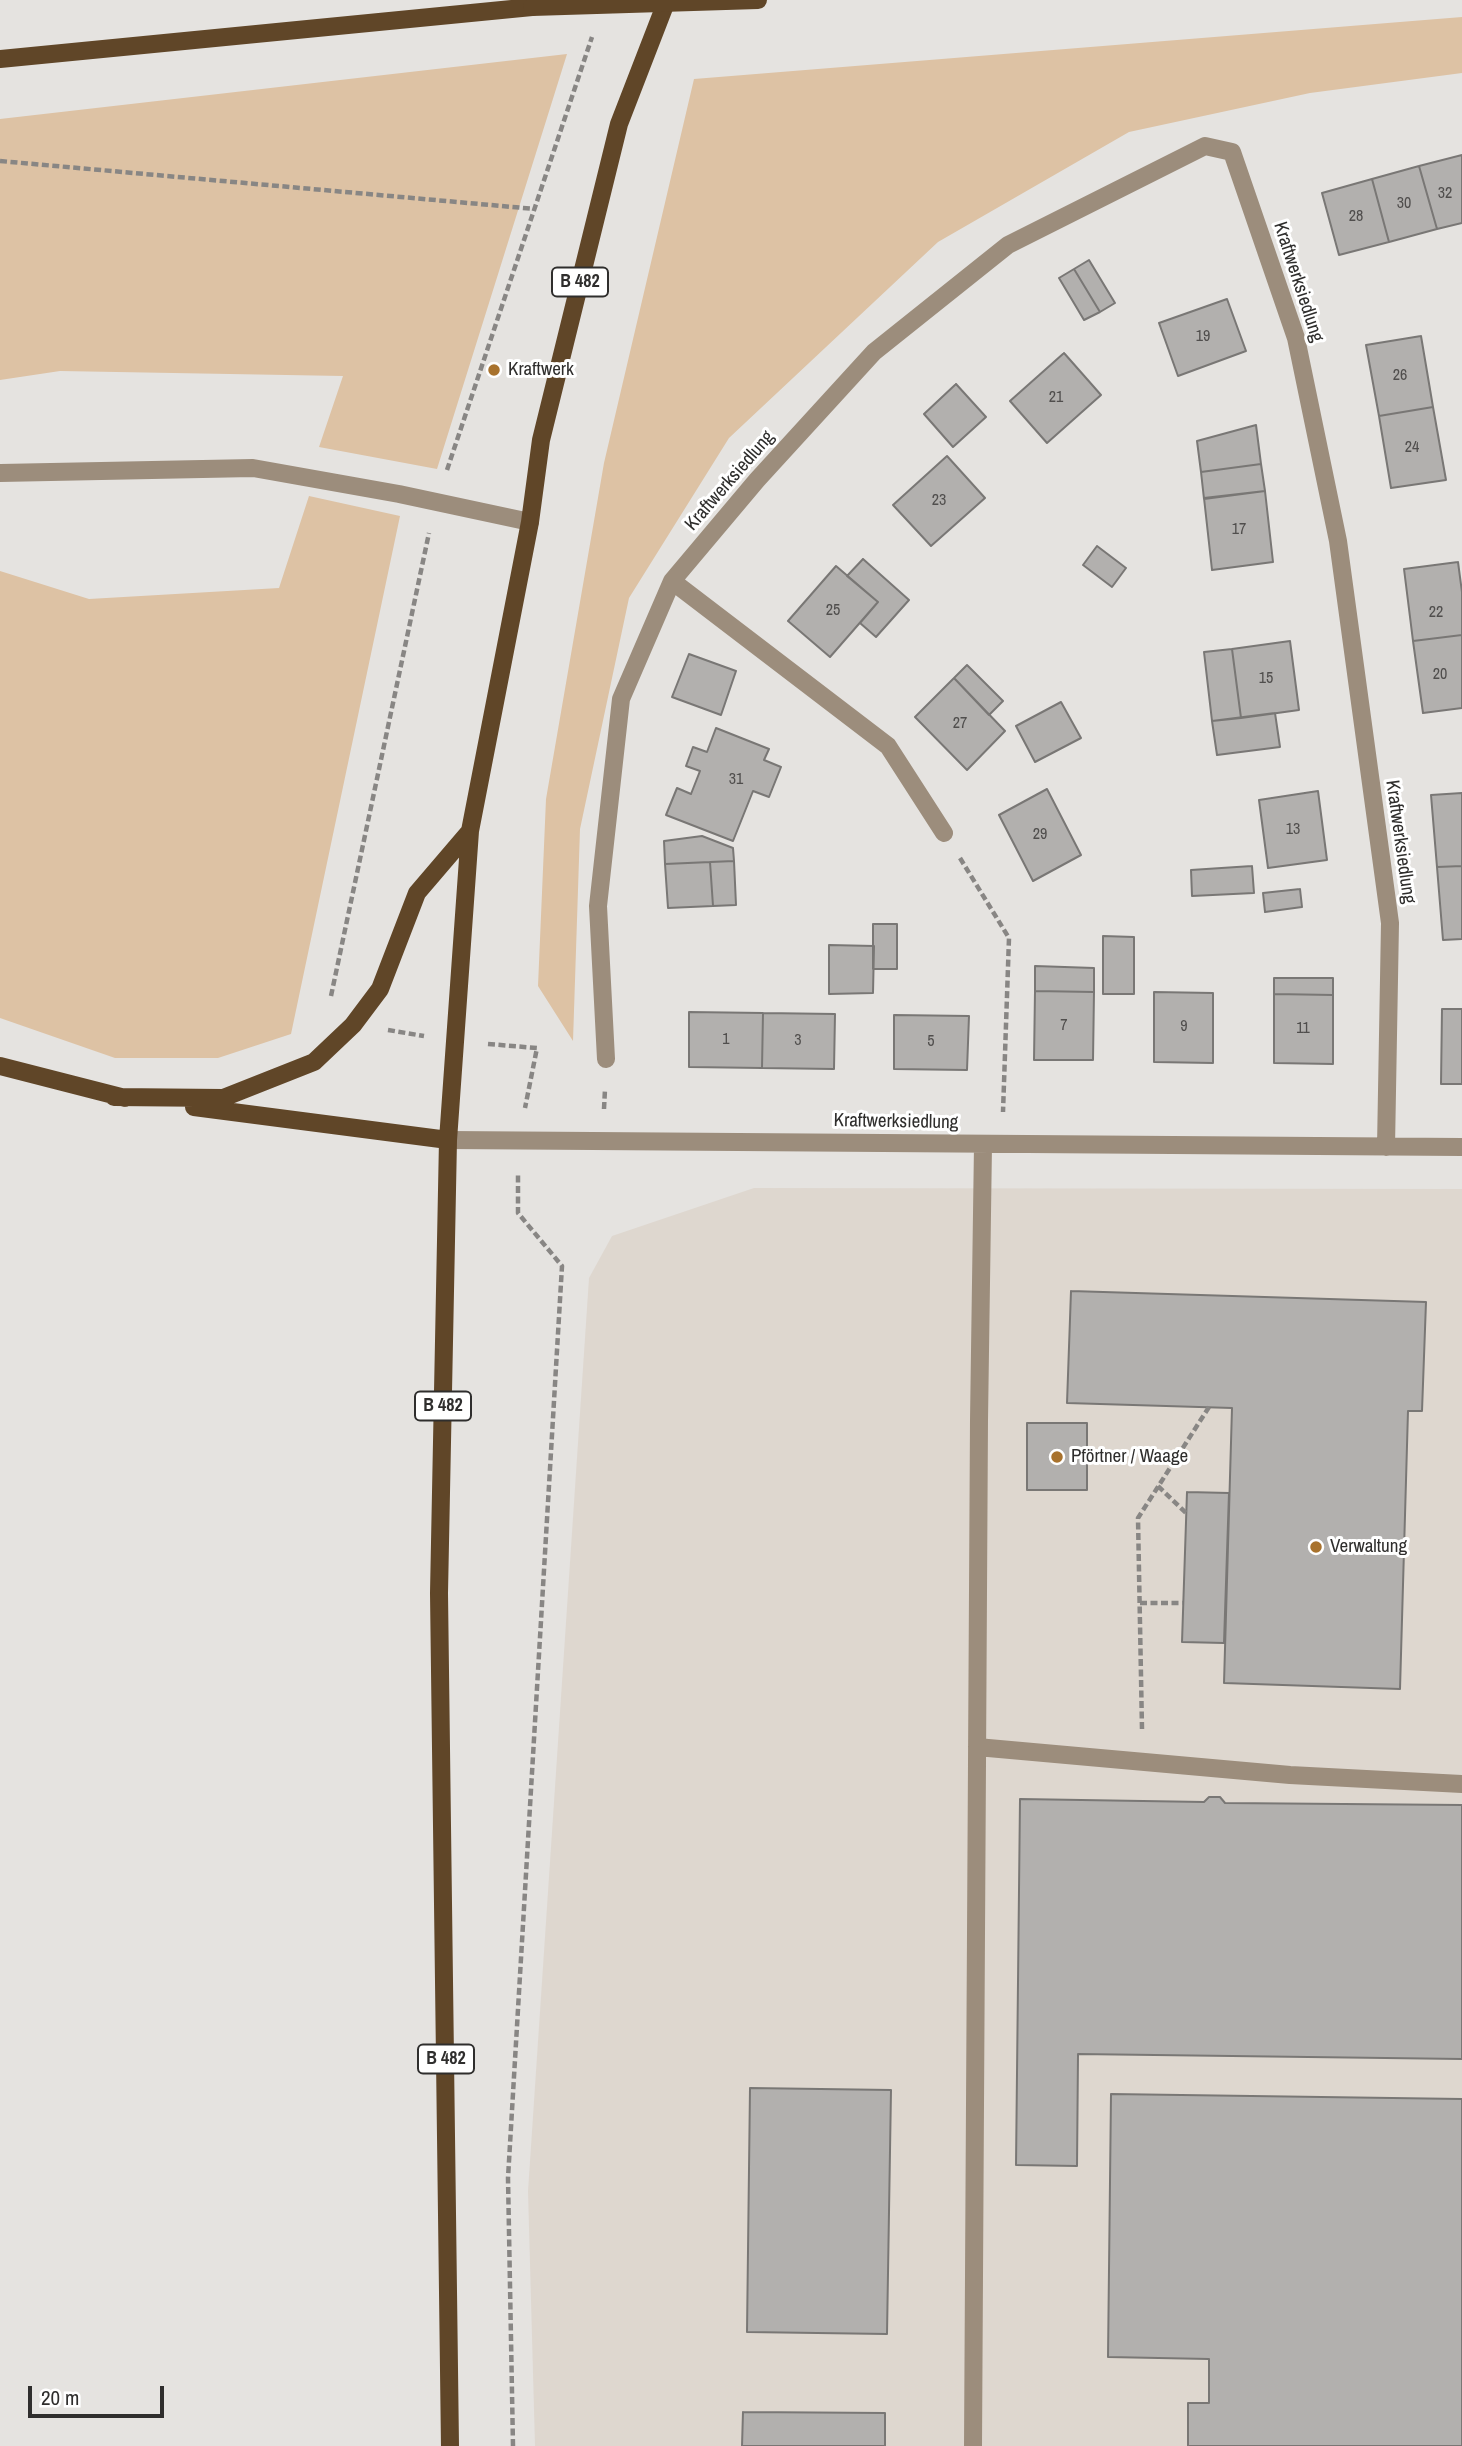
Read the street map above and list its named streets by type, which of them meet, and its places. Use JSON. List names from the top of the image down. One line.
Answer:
{"streets":{"main road":["B 482"],"street":["Kraftwerksiedlung"]},"crossings":[["B 482","Kraftwerksiedlung"]],"places":["Kraftwerk","Pförtner / Waage","Verwaltung"],"house_numbers":["32","30","28","19","26","21","24","23","17","25","22","20","15","27","31","13","29","7","9","11","1","3","5"],"scale_bar":"20 m"}
